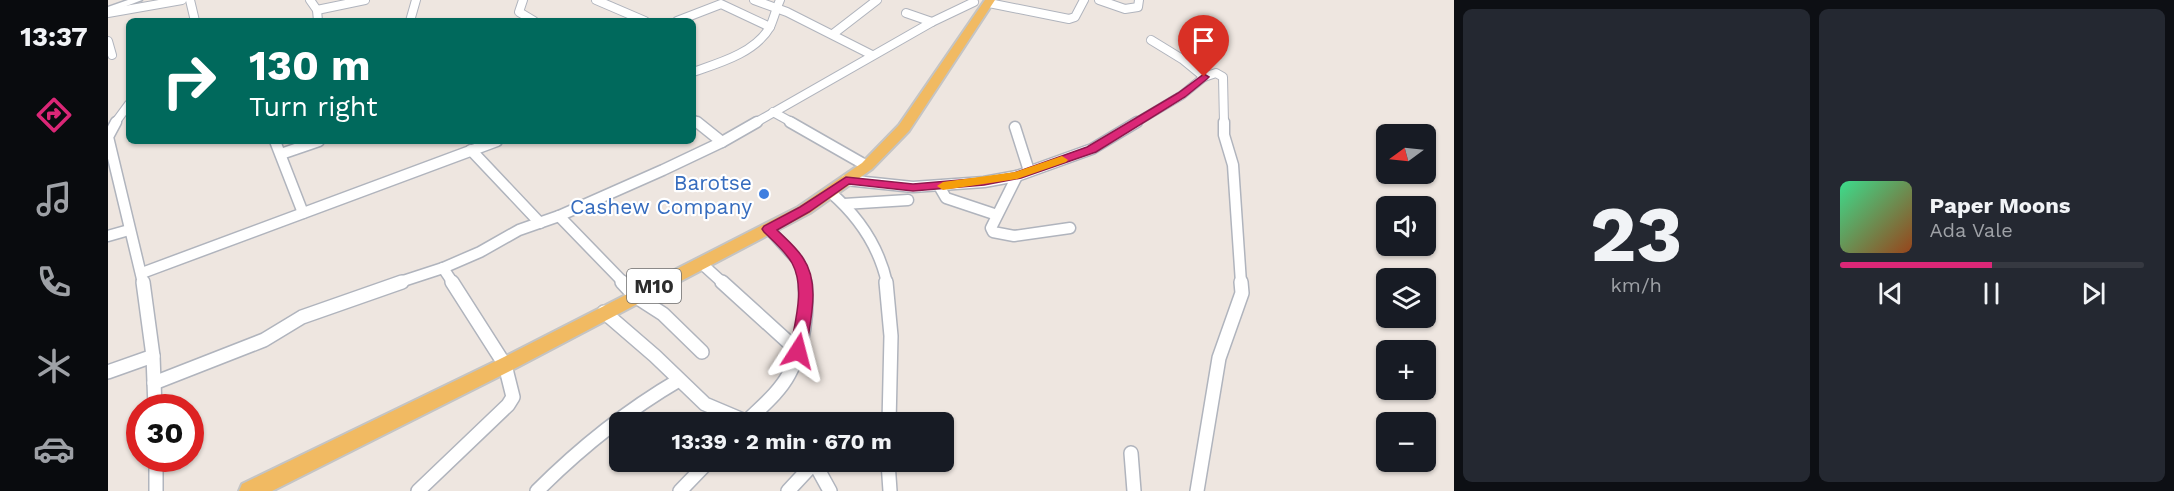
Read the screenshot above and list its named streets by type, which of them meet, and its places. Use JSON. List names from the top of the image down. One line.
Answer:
{"streets":{"main road":["M10"]},"places":["Barotse Cashew Company"],"north":"left","page":{"tabs":"13:37","tile":["23","km/h"],"turn":["130 m","Turn right"],"map_buttons":["+","−"],"song":["Paper Moons","Ada Vale"],"limit":"30","trip":"13:39 · 2 min · 670 m"}}
